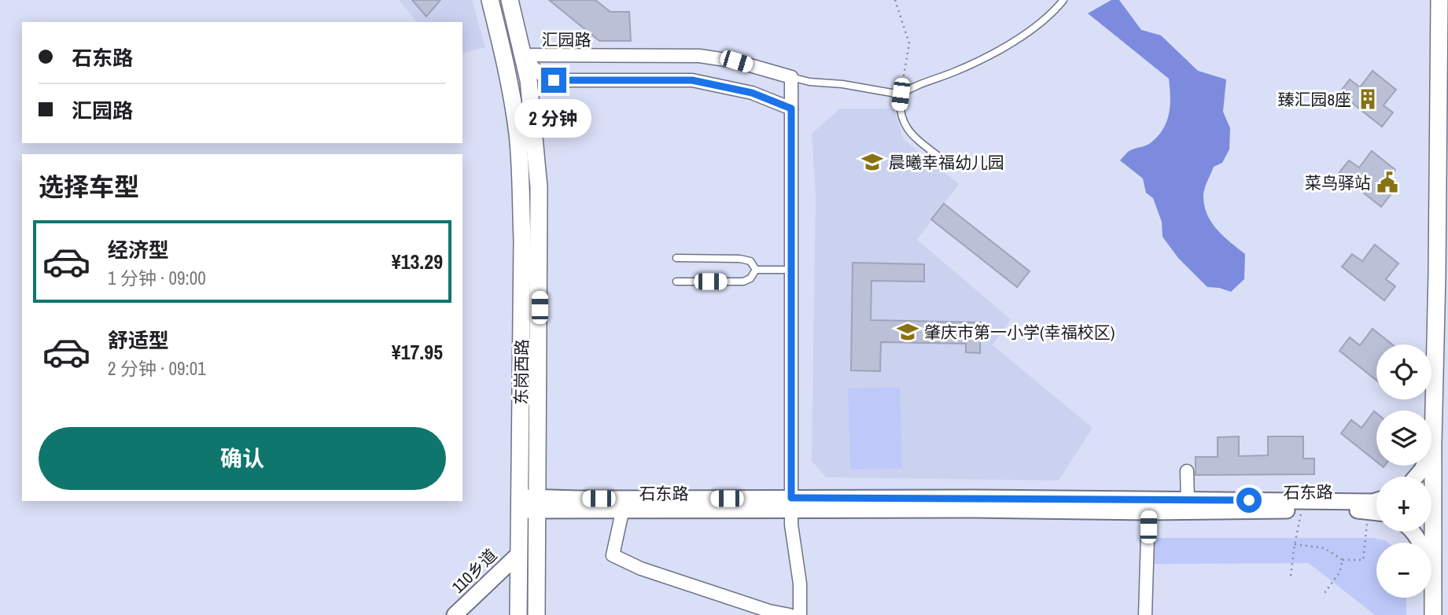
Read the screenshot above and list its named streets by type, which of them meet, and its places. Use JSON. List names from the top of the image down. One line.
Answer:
{"streets":{"main road":["东岗西路"],"street":["汇园路","石东路","110乡道"]},"crossings":[["汇园路","东岗西路"],["东岗西路","石东路"],["东岗西路","110乡道"]],"places":{"building":["臻汇园8座"],"school or university":["晨曦幸福幼儿园","肇庆市第一小学(幸福校区)"],"public building":["菜鸟驿站"]},"page":{"banner":["石东路","汇园路"],"bubble":"2 分钟","heading":"选择车型","list":[{"name":"经济型","note":"1 分钟 · 09:00","value":"¥13.29"},{"name":"舒适型","note":"2 分钟 · 09:01","value":"¥17.95"}],"map_buttons":["+","−"],"buttons":"确认"}}
